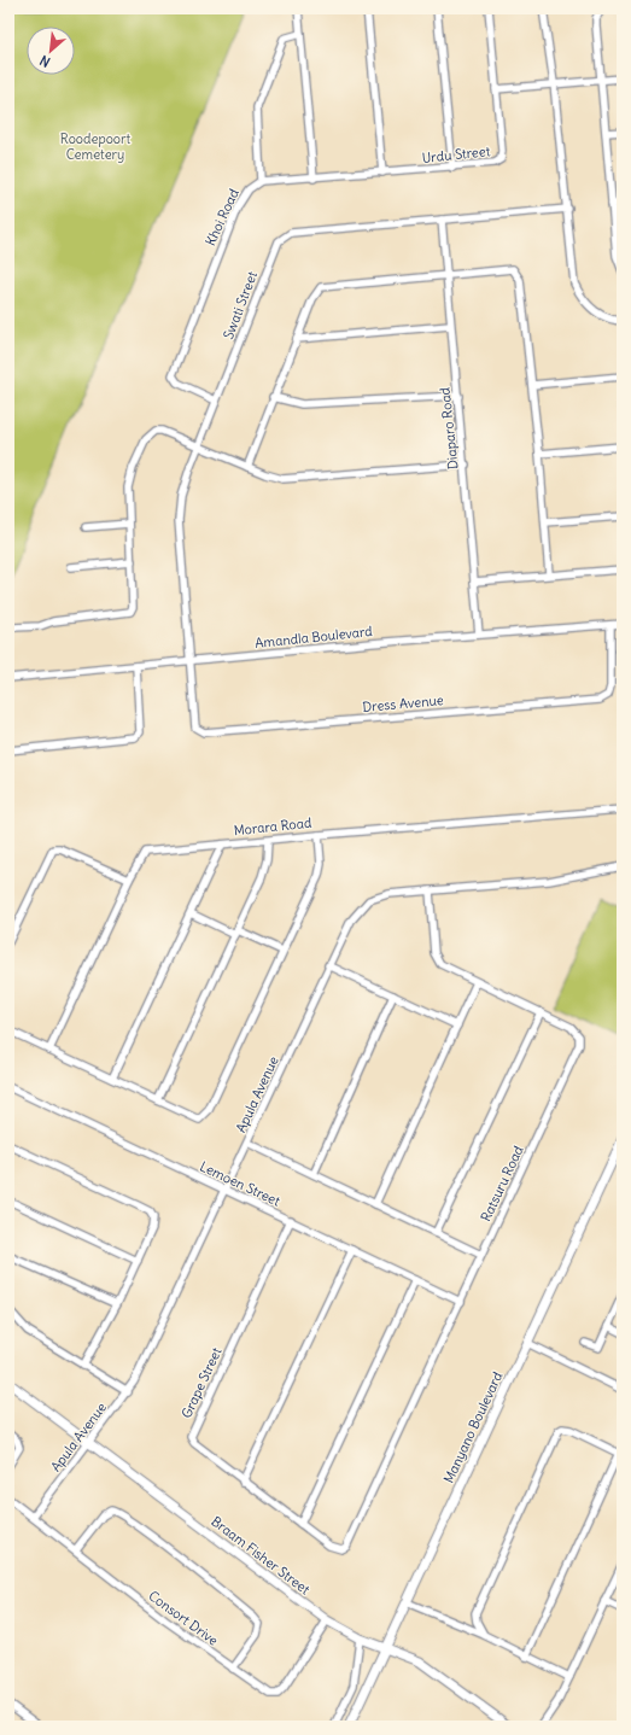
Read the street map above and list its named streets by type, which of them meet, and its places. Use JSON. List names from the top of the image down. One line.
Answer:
{"streets":{"street":["Urdu Street","Khoi Road","Swati Street","Diaparo Road","Amandla Boulevard","Dress Avenue","Morara Road","Apula Avenue","Lemoen Street","Ratsuru Road","Grape Street","Manyano Boulevard","Braam Fisher Street","Consort Drive"]},"crossings":[["Urdu Street","Khoi Road"],["Khoi Road","Swati Street"],["Swati Street","Diaparo Road"],["Swati Street","Amandla Boulevard"],["Swati Street","Dress Avenue"],["Diaparo Road","Amandla Boulevard"],["Amandla Boulevard","Dress Avenue"],["Apula Avenue","Lemoen Street"],["Apula Avenue","Ratsuru Road"],["Apula Avenue","Braam Fisher Street"],["Apula Avenue","Consort Drive"],["Lemoen Street","Ratsuru Road"],["Lemoen Street","Grape Street"],["Ratsuru Road","Grape Street"],["Manyano Boulevard","Braam Fisher Street"],["Braam Fisher Street","Consort Drive"]],"parks":["Roodepoort Cemetery"],"north":"bottom left"}
